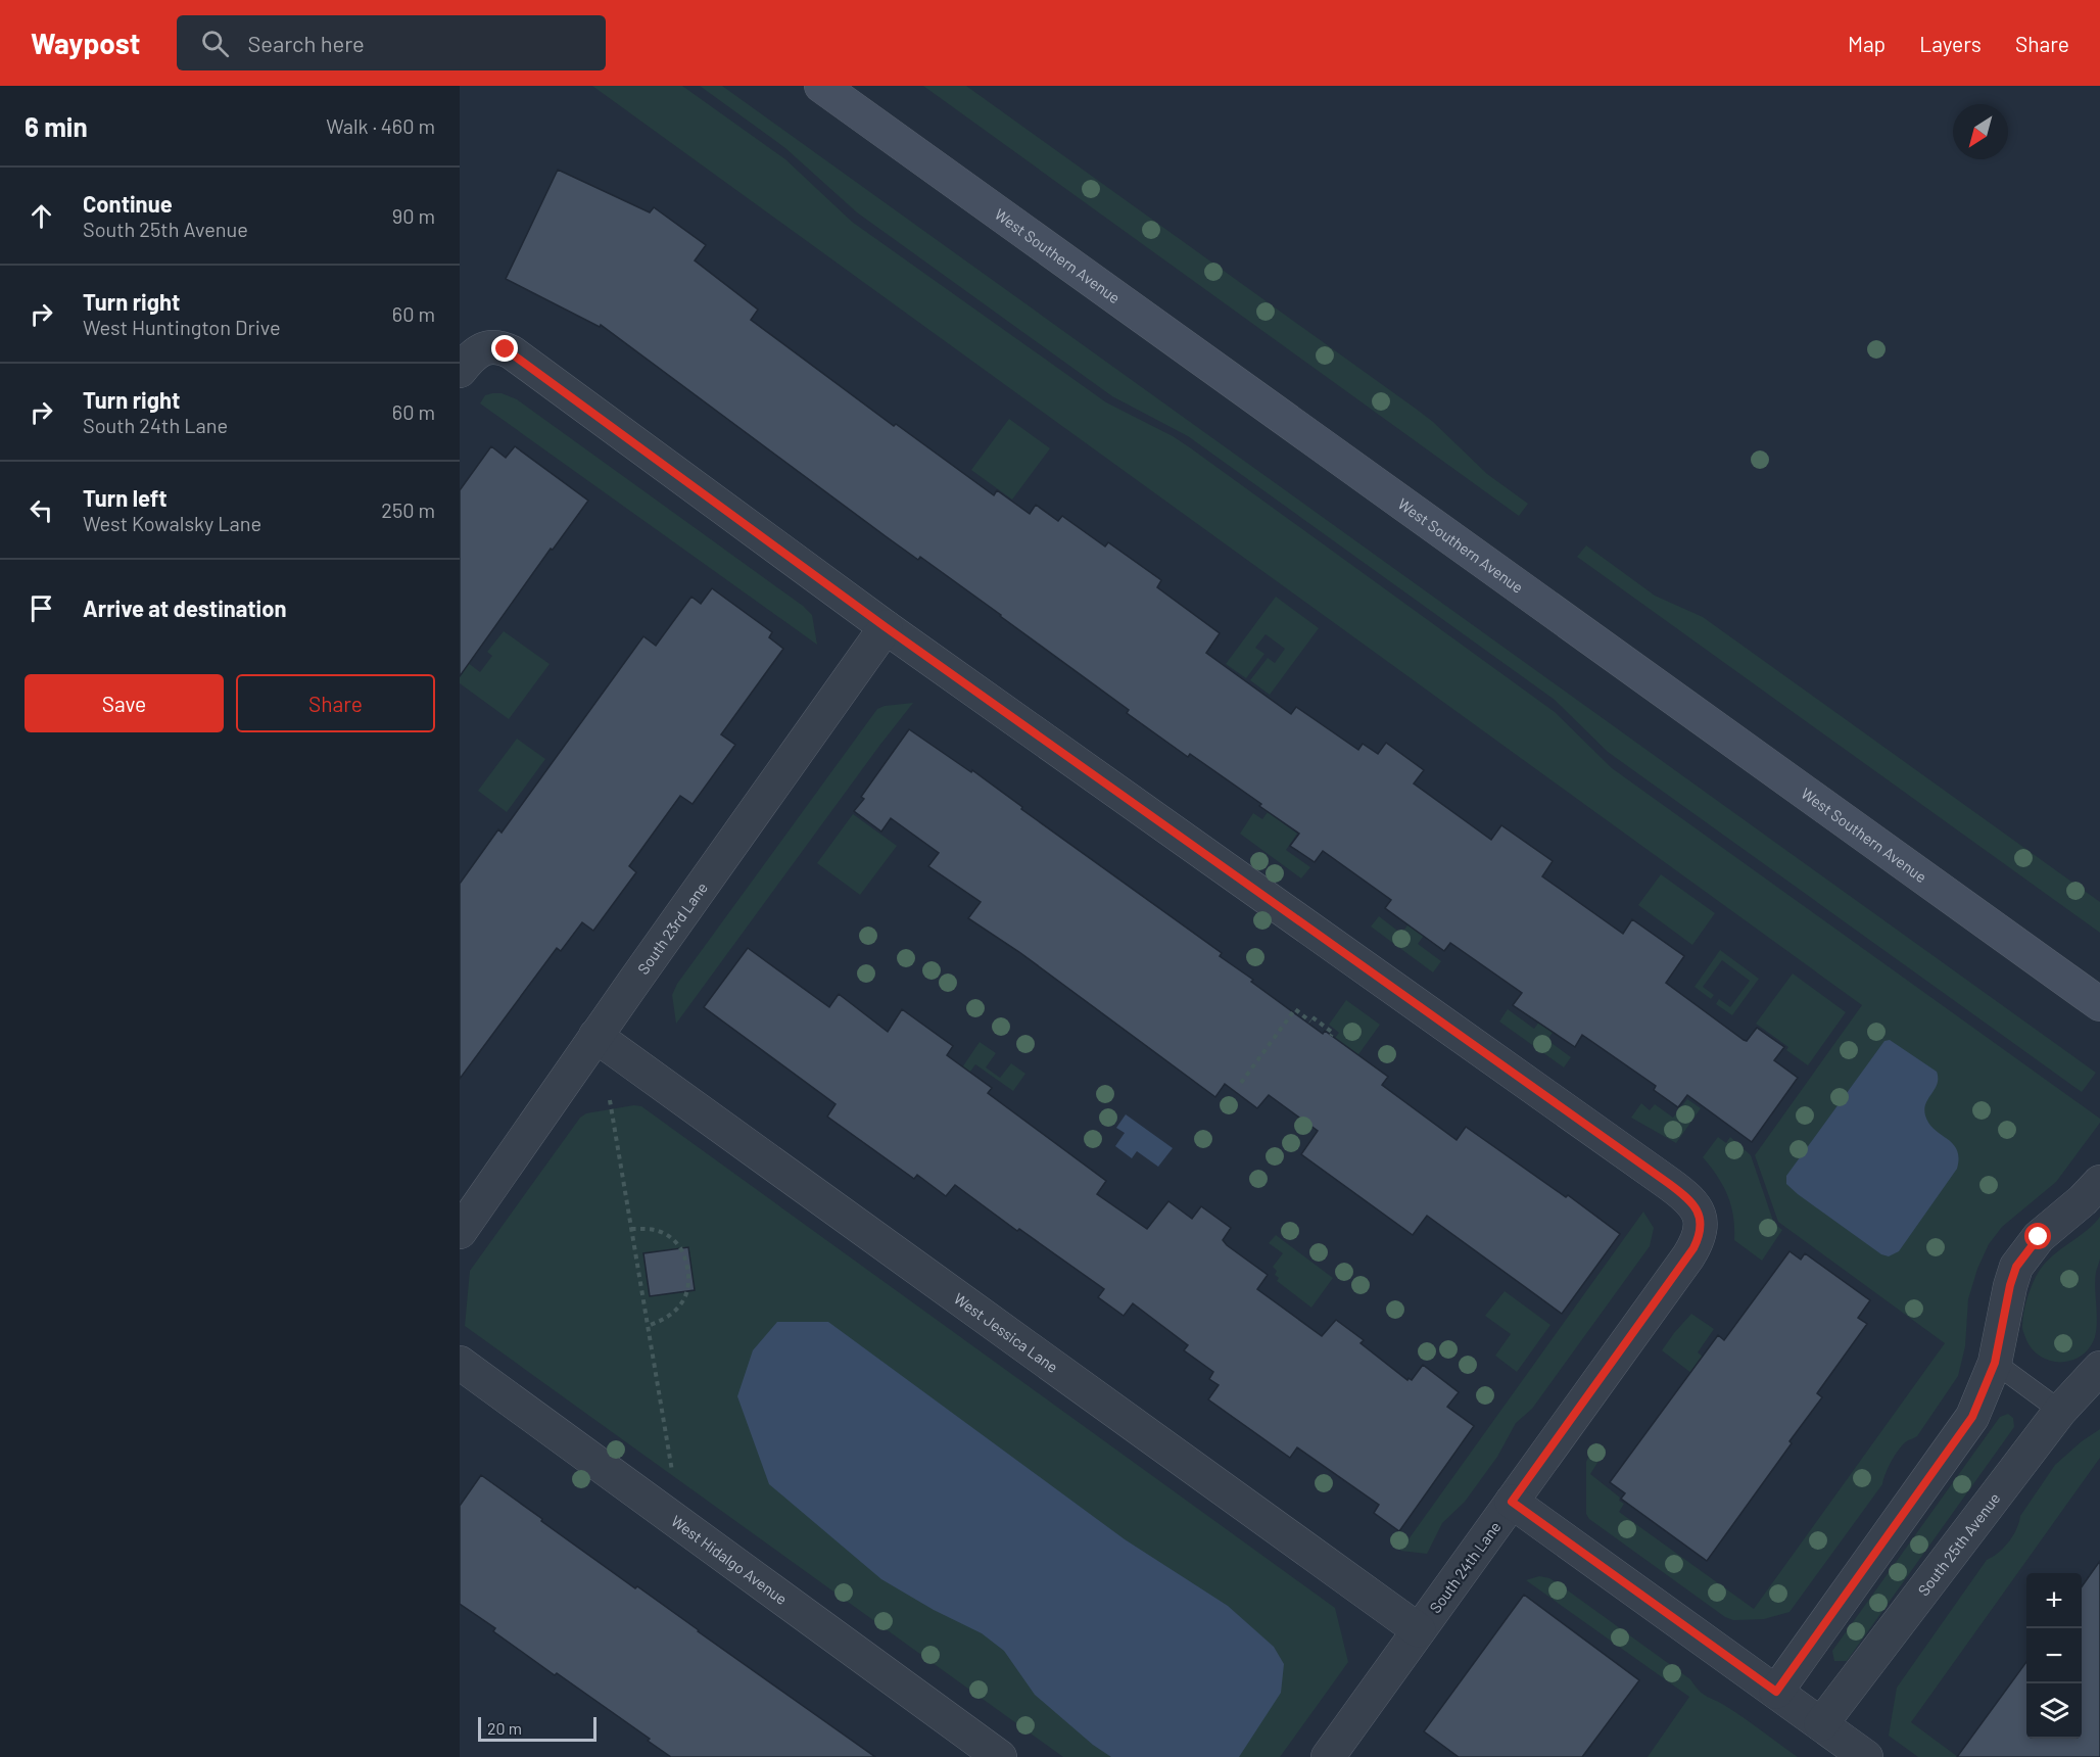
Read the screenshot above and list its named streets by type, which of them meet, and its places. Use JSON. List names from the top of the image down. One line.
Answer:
{"streets":{"main road":["West Southern Avenue"],"street":["South 23rd Lane","West Jessica Lane","South 25th Avenue","West Hidalgo Avenue","South 24th Lane"]},"crossings":[["South 23rd Lane","West Jessica Lane"],["South 23rd Lane","South 24th Lane"],["West Jessica Lane","South 24th Lane"]],"scale_bar":"20 m","north":"bottom left","page":{"header":"Waypost","search":"Search here","nav":["Map","Layers","Share"],"heading":["6 min","Walk · 460 m"],"list":[["Continue","South 25th Avenue","90 m"],["Turn right","West Huntington Drive","60 m"],["Turn right","South 24th Lane","60 m"],["Turn left","West Kowalsky Lane","250 m"],"Arrive at destination"],"buttons":["Save","Share"],"map_buttons":["+","−"],"scale":"20 m"}}
